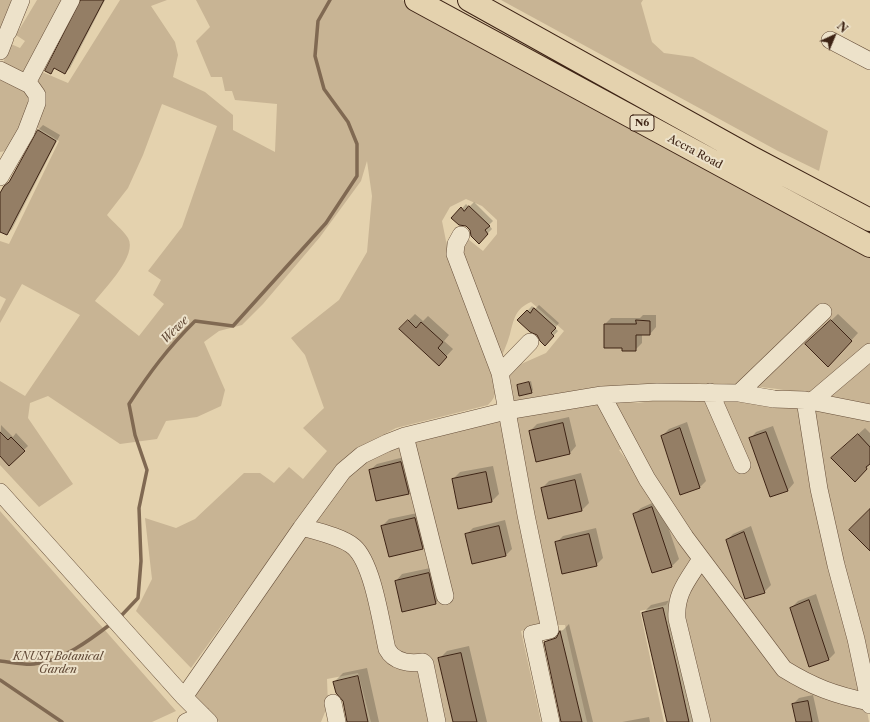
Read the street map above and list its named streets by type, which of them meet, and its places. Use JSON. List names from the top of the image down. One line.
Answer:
{"streets":{"highway":["N6","Accra Road"]},"water":["Wewe"],"parks":["KNUST Botanical Garden"],"north":"top right"}
